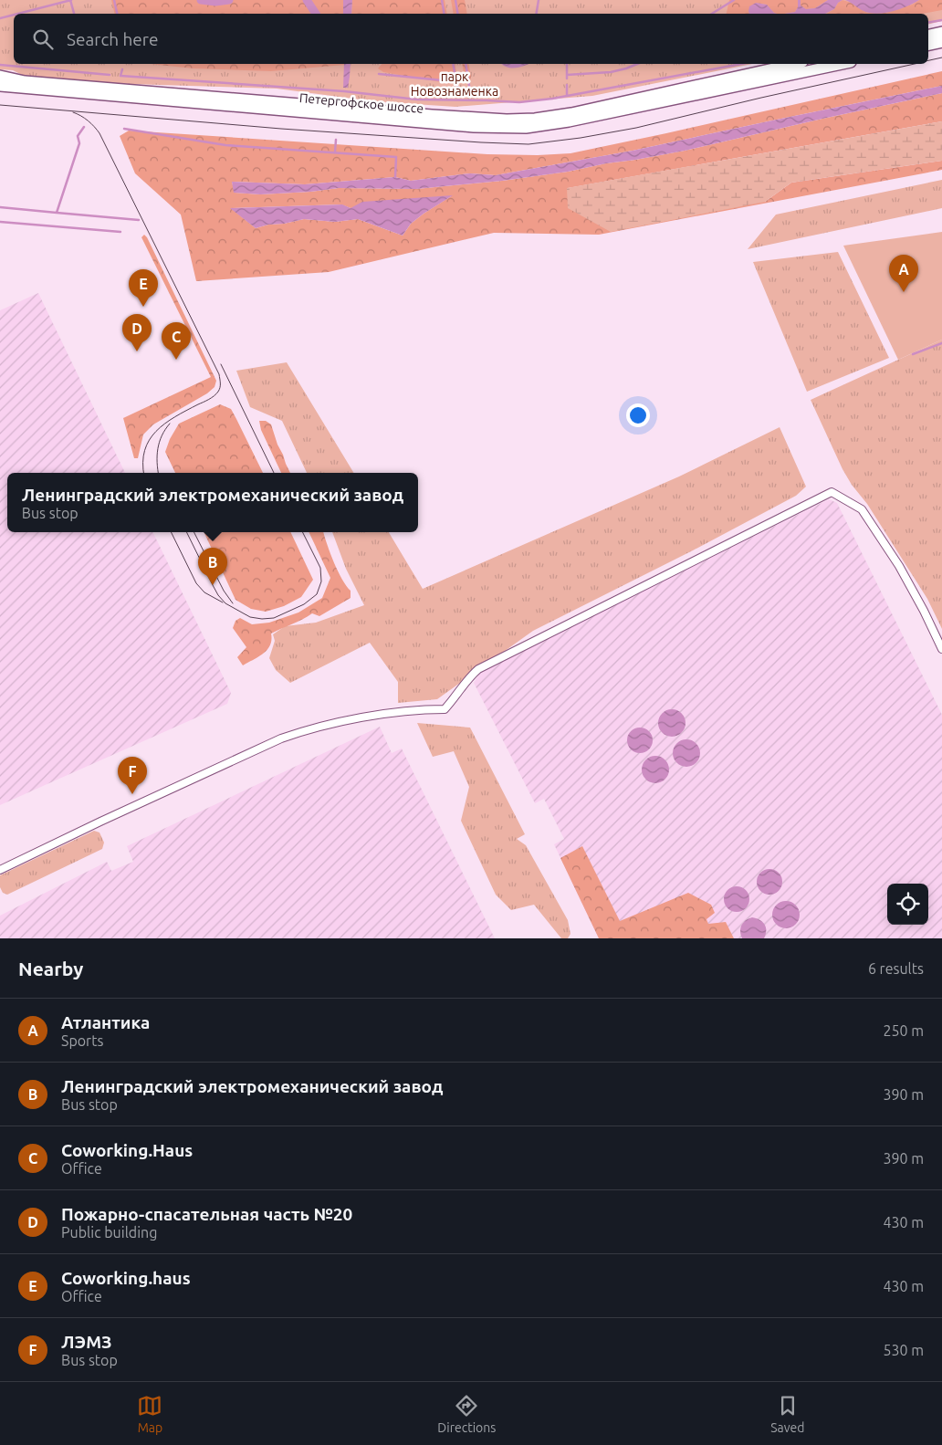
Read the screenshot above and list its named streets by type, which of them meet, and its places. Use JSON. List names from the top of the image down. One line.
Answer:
{"streets":{"main road":["Петергофское шоссе"]},"parks":["парк Новознаменка"],"page":{"search":"Search here","pins":["A","E","D","C","B","F"],"popup":["Ленинградский электромеханический завод","Bus stop"],"heading":["Nearby","6 results"],"list":[{"mark":"A","name":"Атлантика","note":"Sports","value":"250 m"},{"mark":"B","name":"Ленинградский электромеханический завод","note":"Bus stop","value":"390 m"},{"mark":"C","name":"Coworking.Haus","note":"Office","value":"390 m"},{"mark":"D","name":"Пожарно-спасательная часть №20","note":"Public building","value":"430 m"},{"mark":"E","name":"Coworking.haus","note":"Office","value":"430 m"},{"mark":"F","name":"ЛЭМЗ","note":"Bus stop","value":"530 m"}],"nav":["Map","Directions","Saved"]}}
